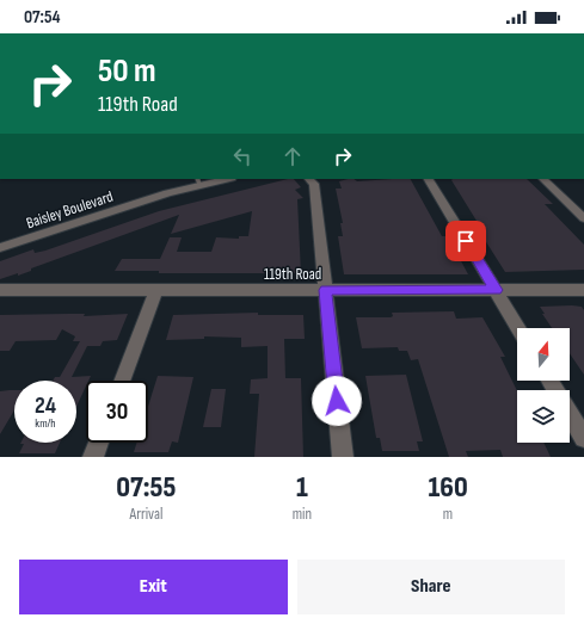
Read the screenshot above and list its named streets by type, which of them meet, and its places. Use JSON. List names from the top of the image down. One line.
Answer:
{"streets":{"street":["Baisley Boulevard","119th Road"]},"north":"top","page":{"status":"07:54","turn":["50 m","119th Road"],"speed":"24 km/h","limit":"30","eta":["07:55","Arrival","1","min","160","m"],"buttons":["Exit","Share"]}}
